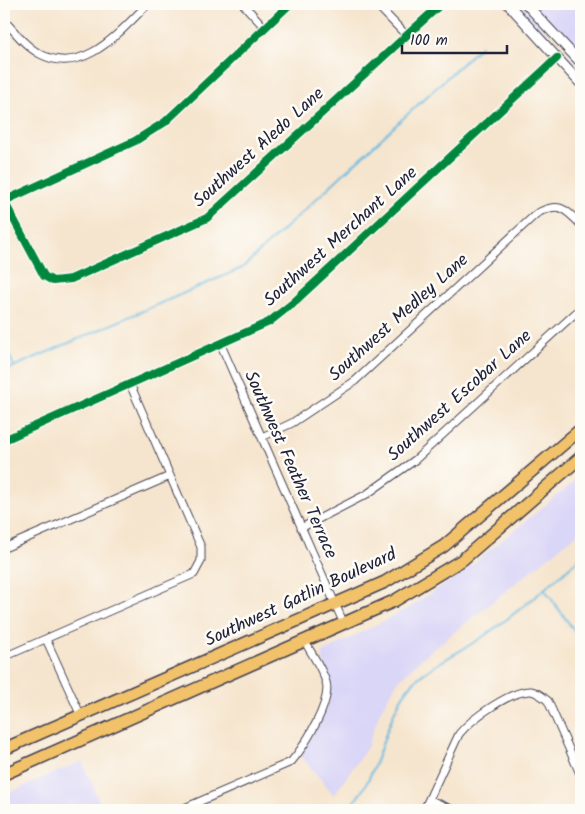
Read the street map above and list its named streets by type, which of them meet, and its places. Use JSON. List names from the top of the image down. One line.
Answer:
{"streets":{"main road":["Southwest Gatlin Boulevard"],"street":["Southwest Aledo Lane","Southwest Merchant Lane","Southwest Medley Lane","Southwest Escobar Lane","Southwest Feather Terrace"]},"crossings":[["Southwest Merchant Lane","Southwest Feather Terrace"],["Southwest Medley Lane","Southwest Feather Terrace"],["Southwest Escobar Lane","Southwest Feather Terrace"],["Southwest Feather Terrace","Southwest Gatlin Boulevard"]],"scale_bar":"100 m"}
